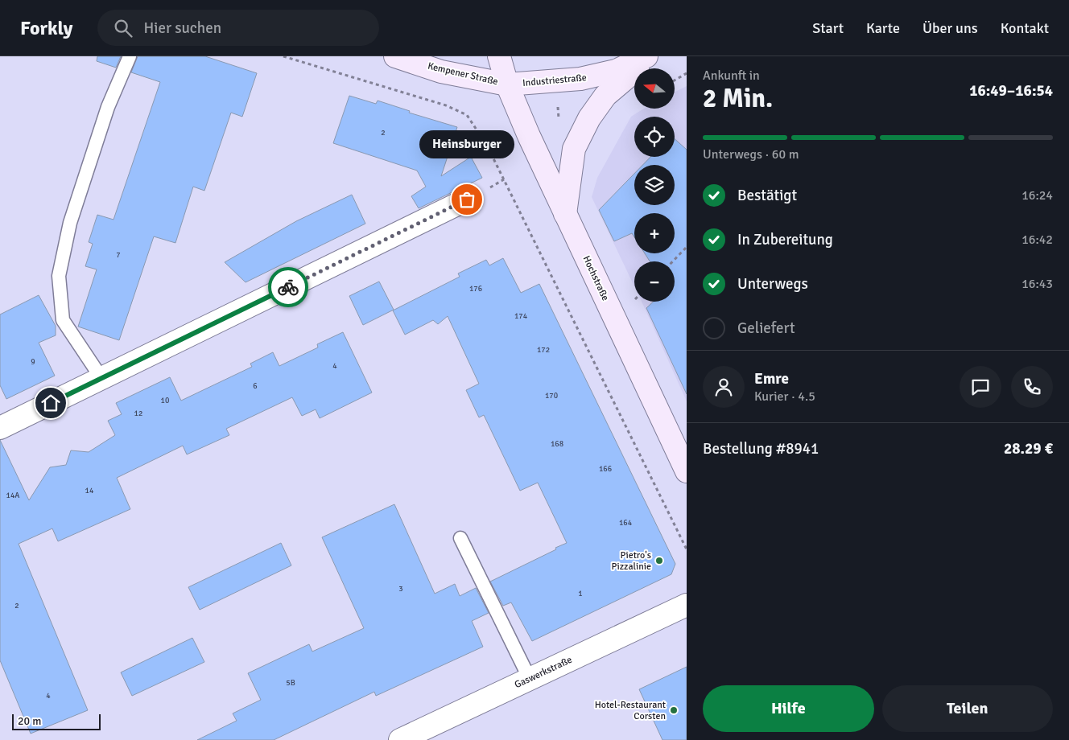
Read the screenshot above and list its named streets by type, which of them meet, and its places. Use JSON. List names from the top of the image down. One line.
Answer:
{"streets":{"street":["Kempener Straße","Industriestraße","Hochstraße","Gaswerkstraße"]},"crossings":[["Kempener Straße","Industriestraße"],["Kempener Straße","Hochstraße"],["Industriestraße","Hochstraße"]],"places":["Heinsburger","Pietro's Pizzalinie","Hotel-Restaurant Corsten"],"house_numbers":["2","7","176","174","172","9","4","6","170","10","12","168","166","14","14A","164","3","1","2","5B","4"],"scale_bar":"20 m","north":"left","page":{"header":"Forkly","search":"Hier suchen","nav":["Start","Karte","Über uns","Kontakt"],"heading":["2 Min.","Ankunft in","16:49–16:54"],"panel":["Emre","Kurier · 4.5","Bestellung #8941","28.29 €"],"map_buttons":["+","−"],"bar":"Unterwegs · 60 m","bubble":"Heinsburger","list":[["Bestätigt","16:24"],["In Zubereitung","16:42"],["Unterwegs","16:43"],"Geliefert"],"buttons":["Hilfe","Teilen"],"scale":"20 m"}}
